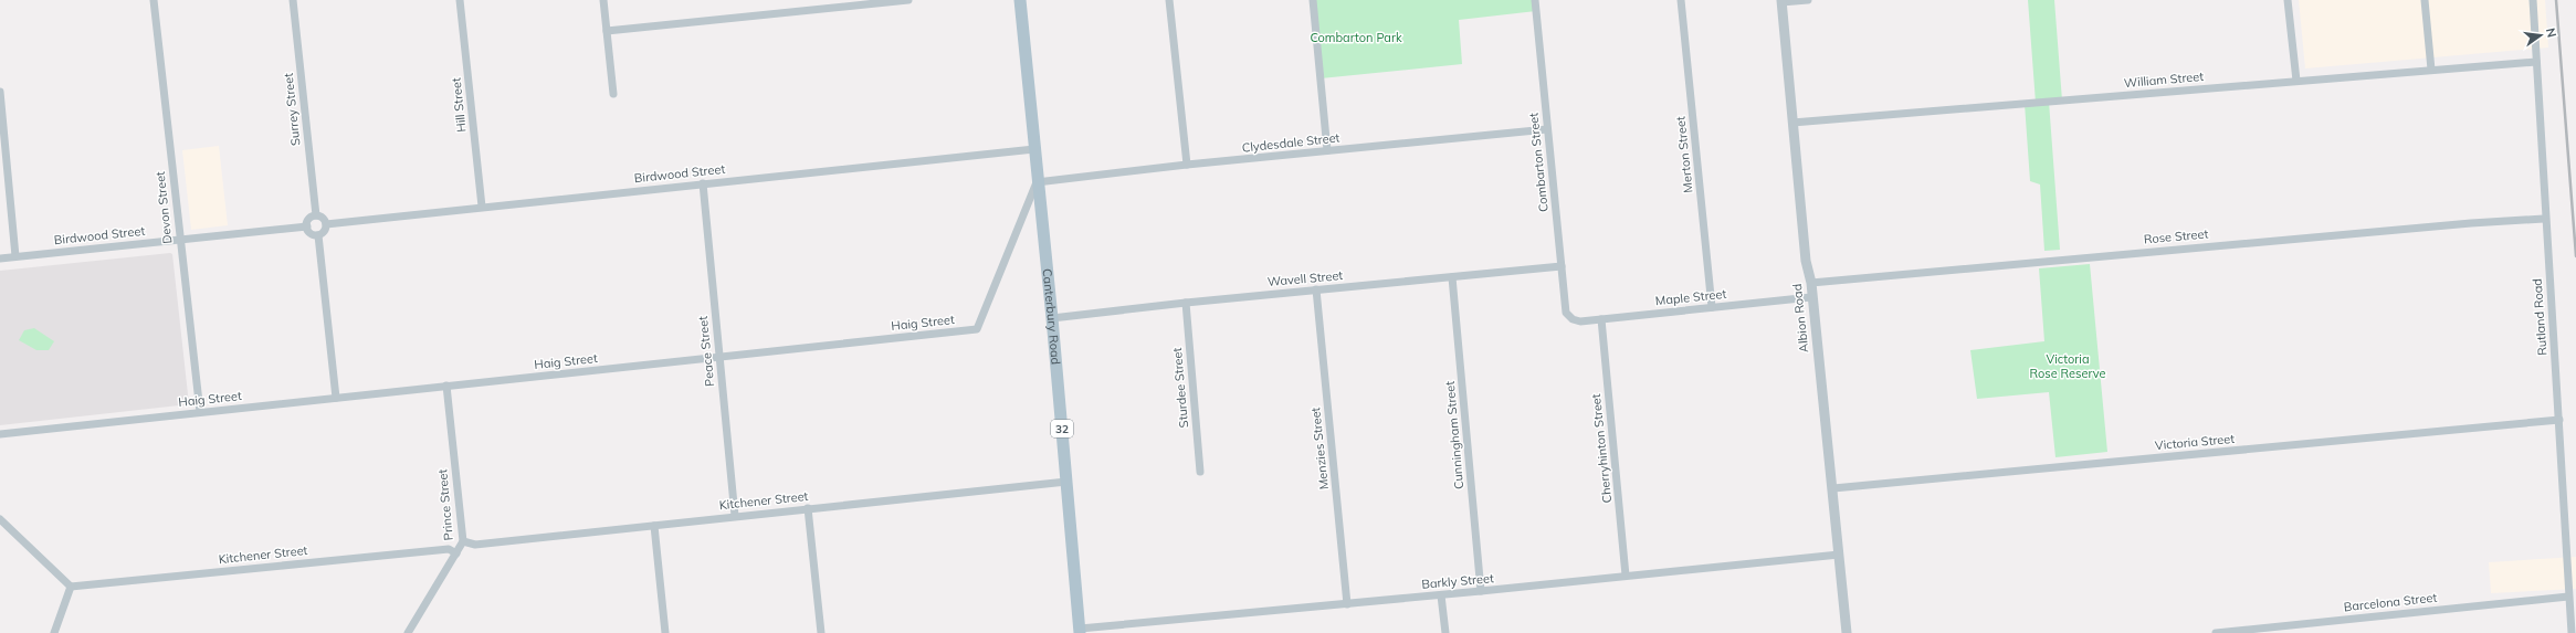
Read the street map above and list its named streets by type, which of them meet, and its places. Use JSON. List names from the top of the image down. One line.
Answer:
{"streets":{"main road":["Canterbury Road","32"],"street":["William Street","Hill Street","Surrey Street","Clydesdale Street","Merton Street","Combarton Street","Birdwood Street","Devon Street","Rose Street","Wavell Street","Maple Street","Rutland Road","Albion Road","Haig Street","Peace Street","Sturdee Street","Cunningham Street","Victoria Street","Menzies Street","Cherryhinton Street","Kitchener Street","Prince Street","Barkly Street","Barcelona Street"]},"crossings":[["William Street","Rutland Road"],["William Street","Albion Road"],["Hill Street","Birdwood Street"],["Surrey Street","Birdwood Street"],["Clydesdale Street","Combarton Street"],["Clydesdale Street","Canterbury Road"],["Clydesdale Street","Haig Street"],["Merton Street","Maple Street"],["Combarton Street","Wavell Street"],["Combarton Street","Maple Street"],["Birdwood Street","Devon Street"],["Birdwood Street","Canterbury Road"],["Birdwood Street","Peace Street"],["Devon Street","Haig Street"],["Rose Street","Rutland Road"],["Rose Street","Albion Road"],["Wavell Street","Canterbury Road"],["Wavell Street","Sturdee Street"],["Wavell Street","Cunningham Street"],["Wavell Street","Menzies Street"],["Maple Street","Albion Road"],["Maple Street","Cherryhinton Street"],["Canterbury Road","Haig Street"],["Canterbury Road","Kitchener Street"],["Canterbury Road","Barkly Street"],["Rutland Road","Victoria Street"],["Rutland Road","Barcelona Street"],["Albion Road","Victoria Street"],["Albion Road","Barkly Street"],["Haig Street","Peace Street"],["Haig Street","Prince Street"],["Peace Street","Kitchener Street"],["Cunningham Street","Barkly Street"],["Menzies Street","Barkly Street"],["Cherryhinton Street","Barkly Street"],["Kitchener Street","Prince Street"]],"parks":["Combarton Park","Victoria Rose Reserve"],"north":"right"}
